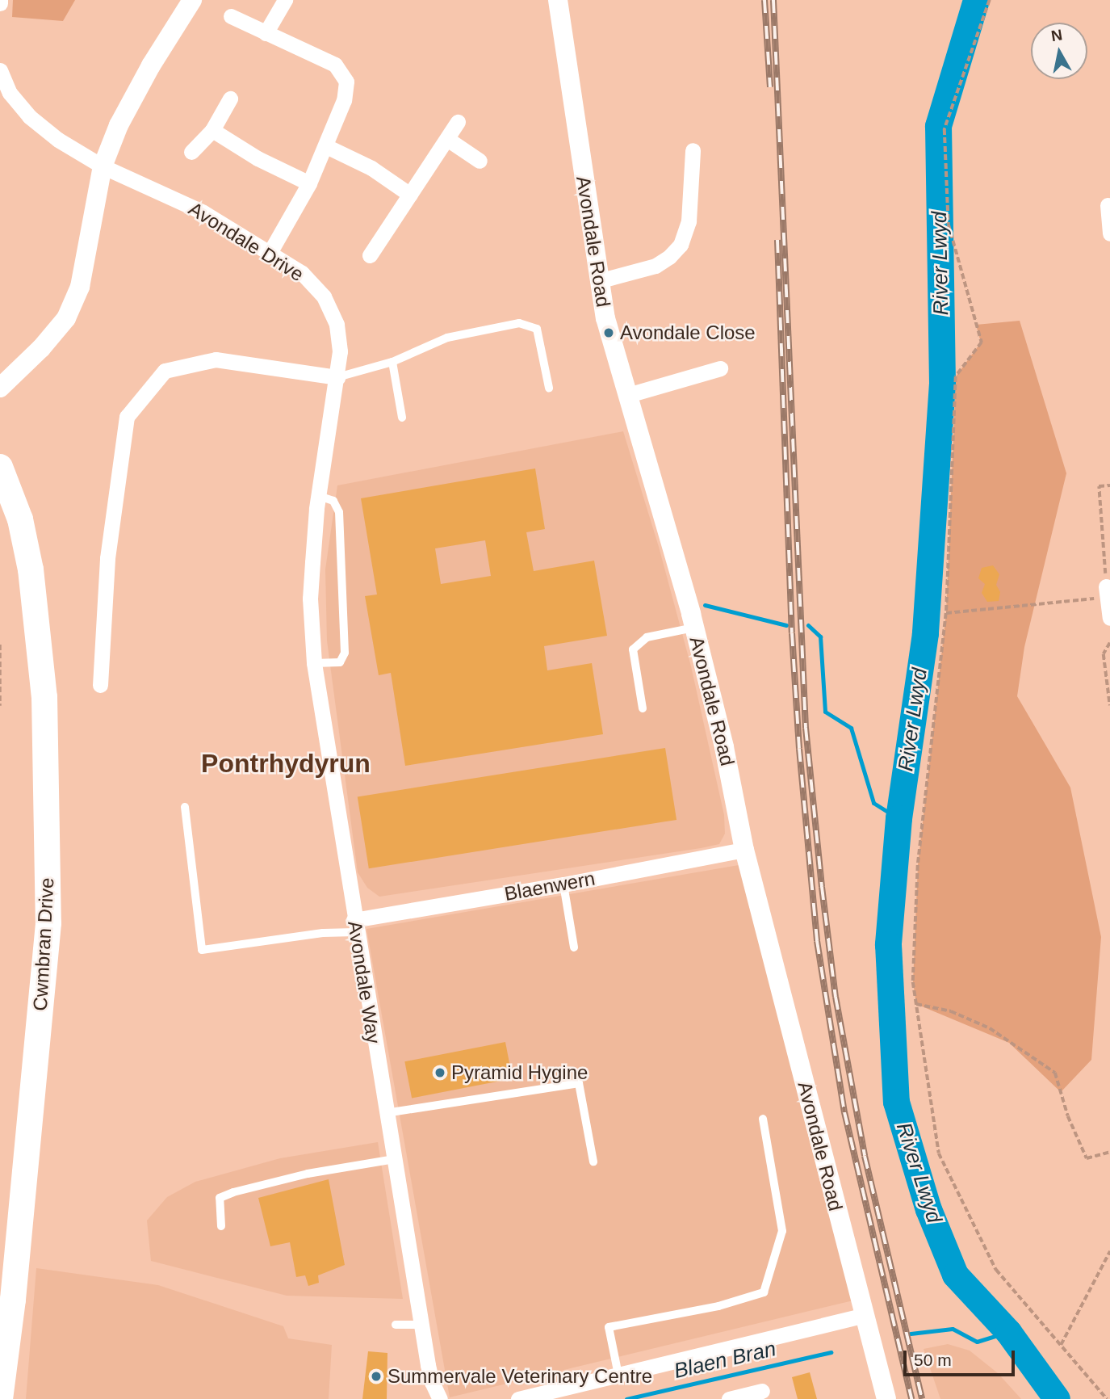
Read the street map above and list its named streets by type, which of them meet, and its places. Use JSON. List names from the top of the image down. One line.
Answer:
{"streets":{"main road":["Cwmbran Drive"],"street":["Avondale Drive","Avondale Road","Blaenwern","Avondale Way"]},"crossings":[["Avondale Drive","Avondale Way"],["Avondale Road","Blaenwern"],["Blaenwern","Avondale Way"]],"districts":["Pontrhydyrun"],"water":["River Lwyd","Blaen Bran"],"places":["Avondale Close","Pyramid Hygine","Summervale Veterinary Centre"],"scale_bar":"50 m","north":"top"}
